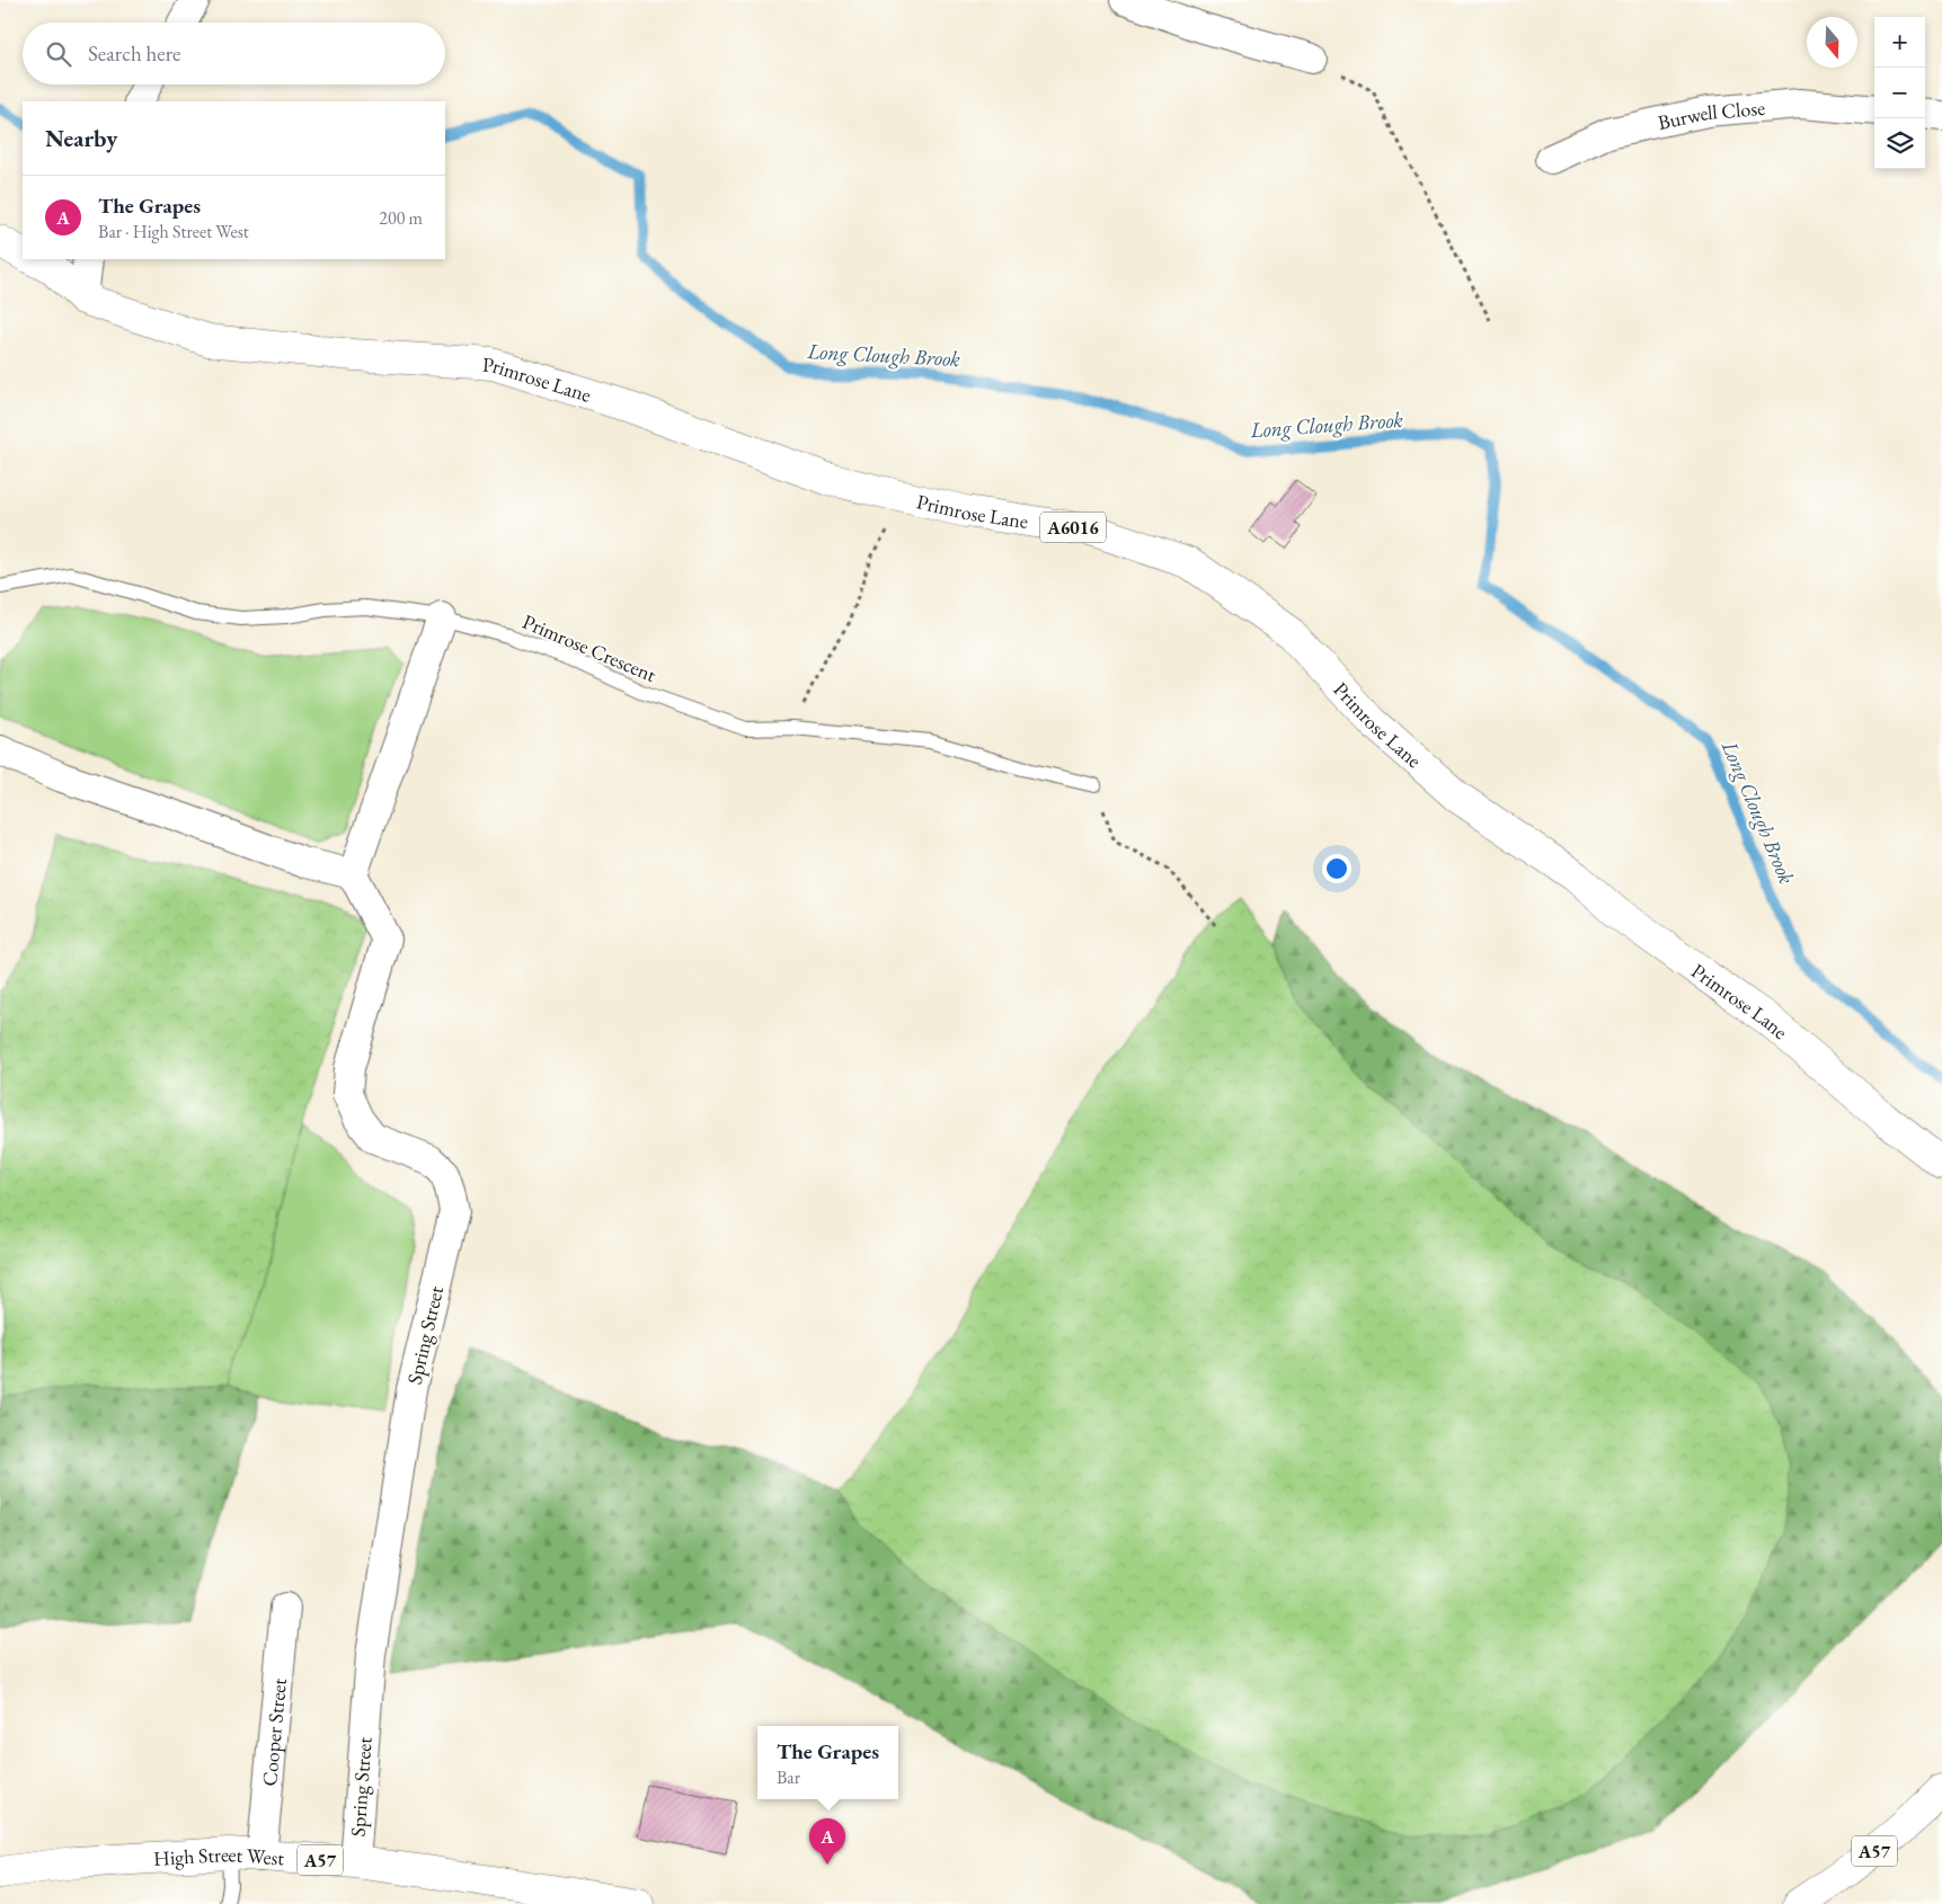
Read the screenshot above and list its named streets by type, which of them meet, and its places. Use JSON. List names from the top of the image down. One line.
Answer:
{"streets":{"main road":["Primrose Lane","A6016","A57","High Street West"],"street":["Burwell Close","Spring Street","Cooper Street"],"lane":["Primrose Crescent"]},"crossings":[["Spring Street","High Street West"],["Cooper Street","High Street West"]],"water":["Long Clough Brook"],"north":"bottom","page":{"map_buttons":["+","−"],"search":"Search here","heading":"Nearby","list":[{"mark":"A","name":"The Grapes","note":"Bar · High Street West","value":"200 m"}],"popup":["The Grapes","Bar"],"pins":"A"}}
